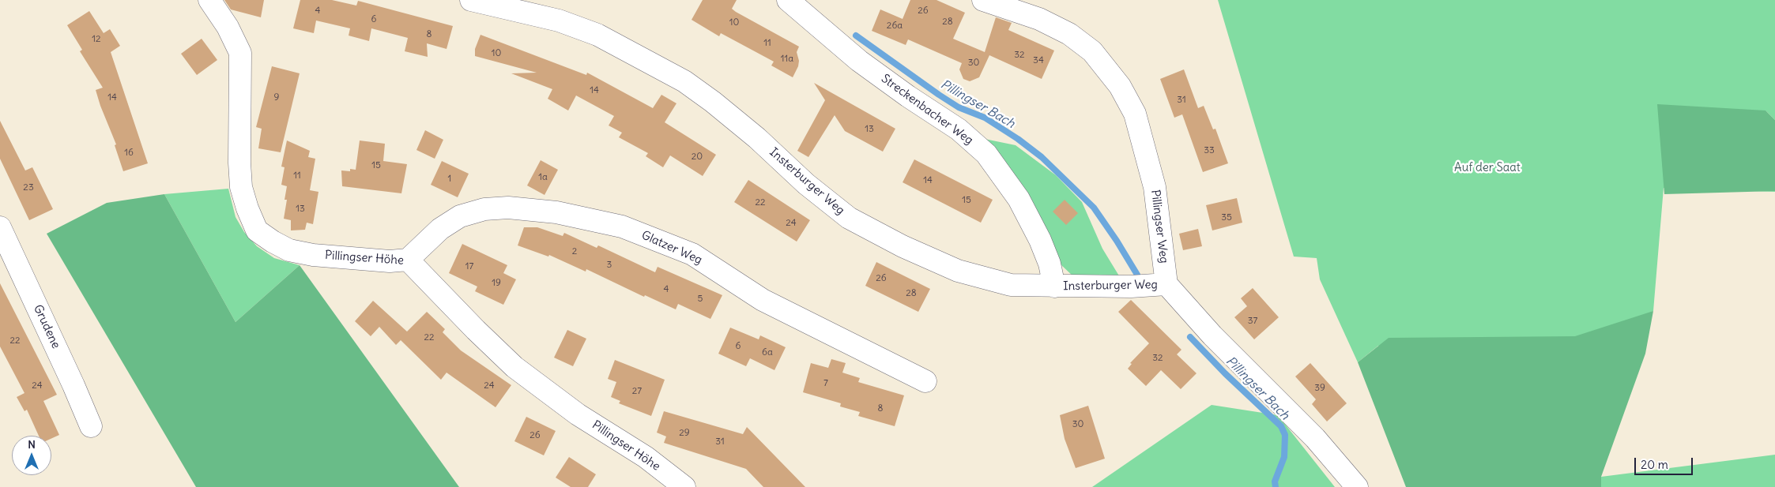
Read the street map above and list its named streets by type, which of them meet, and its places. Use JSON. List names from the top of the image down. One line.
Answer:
{"streets":{"street":["Streckenbacher Weg","Insterburger Weg","Pillingser Weg","Glatzer Weg","Pillingser Höhe","Grudene"]},"crossings":[["Streckenbacher Weg","Insterburger Weg"],["Insterburger Weg","Pillingser Weg"],["Glatzer Weg","Pillingser Höhe"]],"water":["Pillingser Bach"],"parks":["Auf der Saat"],"house_numbers":["4","26","6","28","10","26a","8","12","11","10","32","11a","34","30","14","14","9","31","13","33","16","20","15","11","1a","1","14","23","15","22","13","35","24","2","3","17","26","19","4","28","5","37","22","22","6","6a","32","7","24","24","39","27","8","30","29","26","31"],"scale_bar":"20 m","north":"top"}
